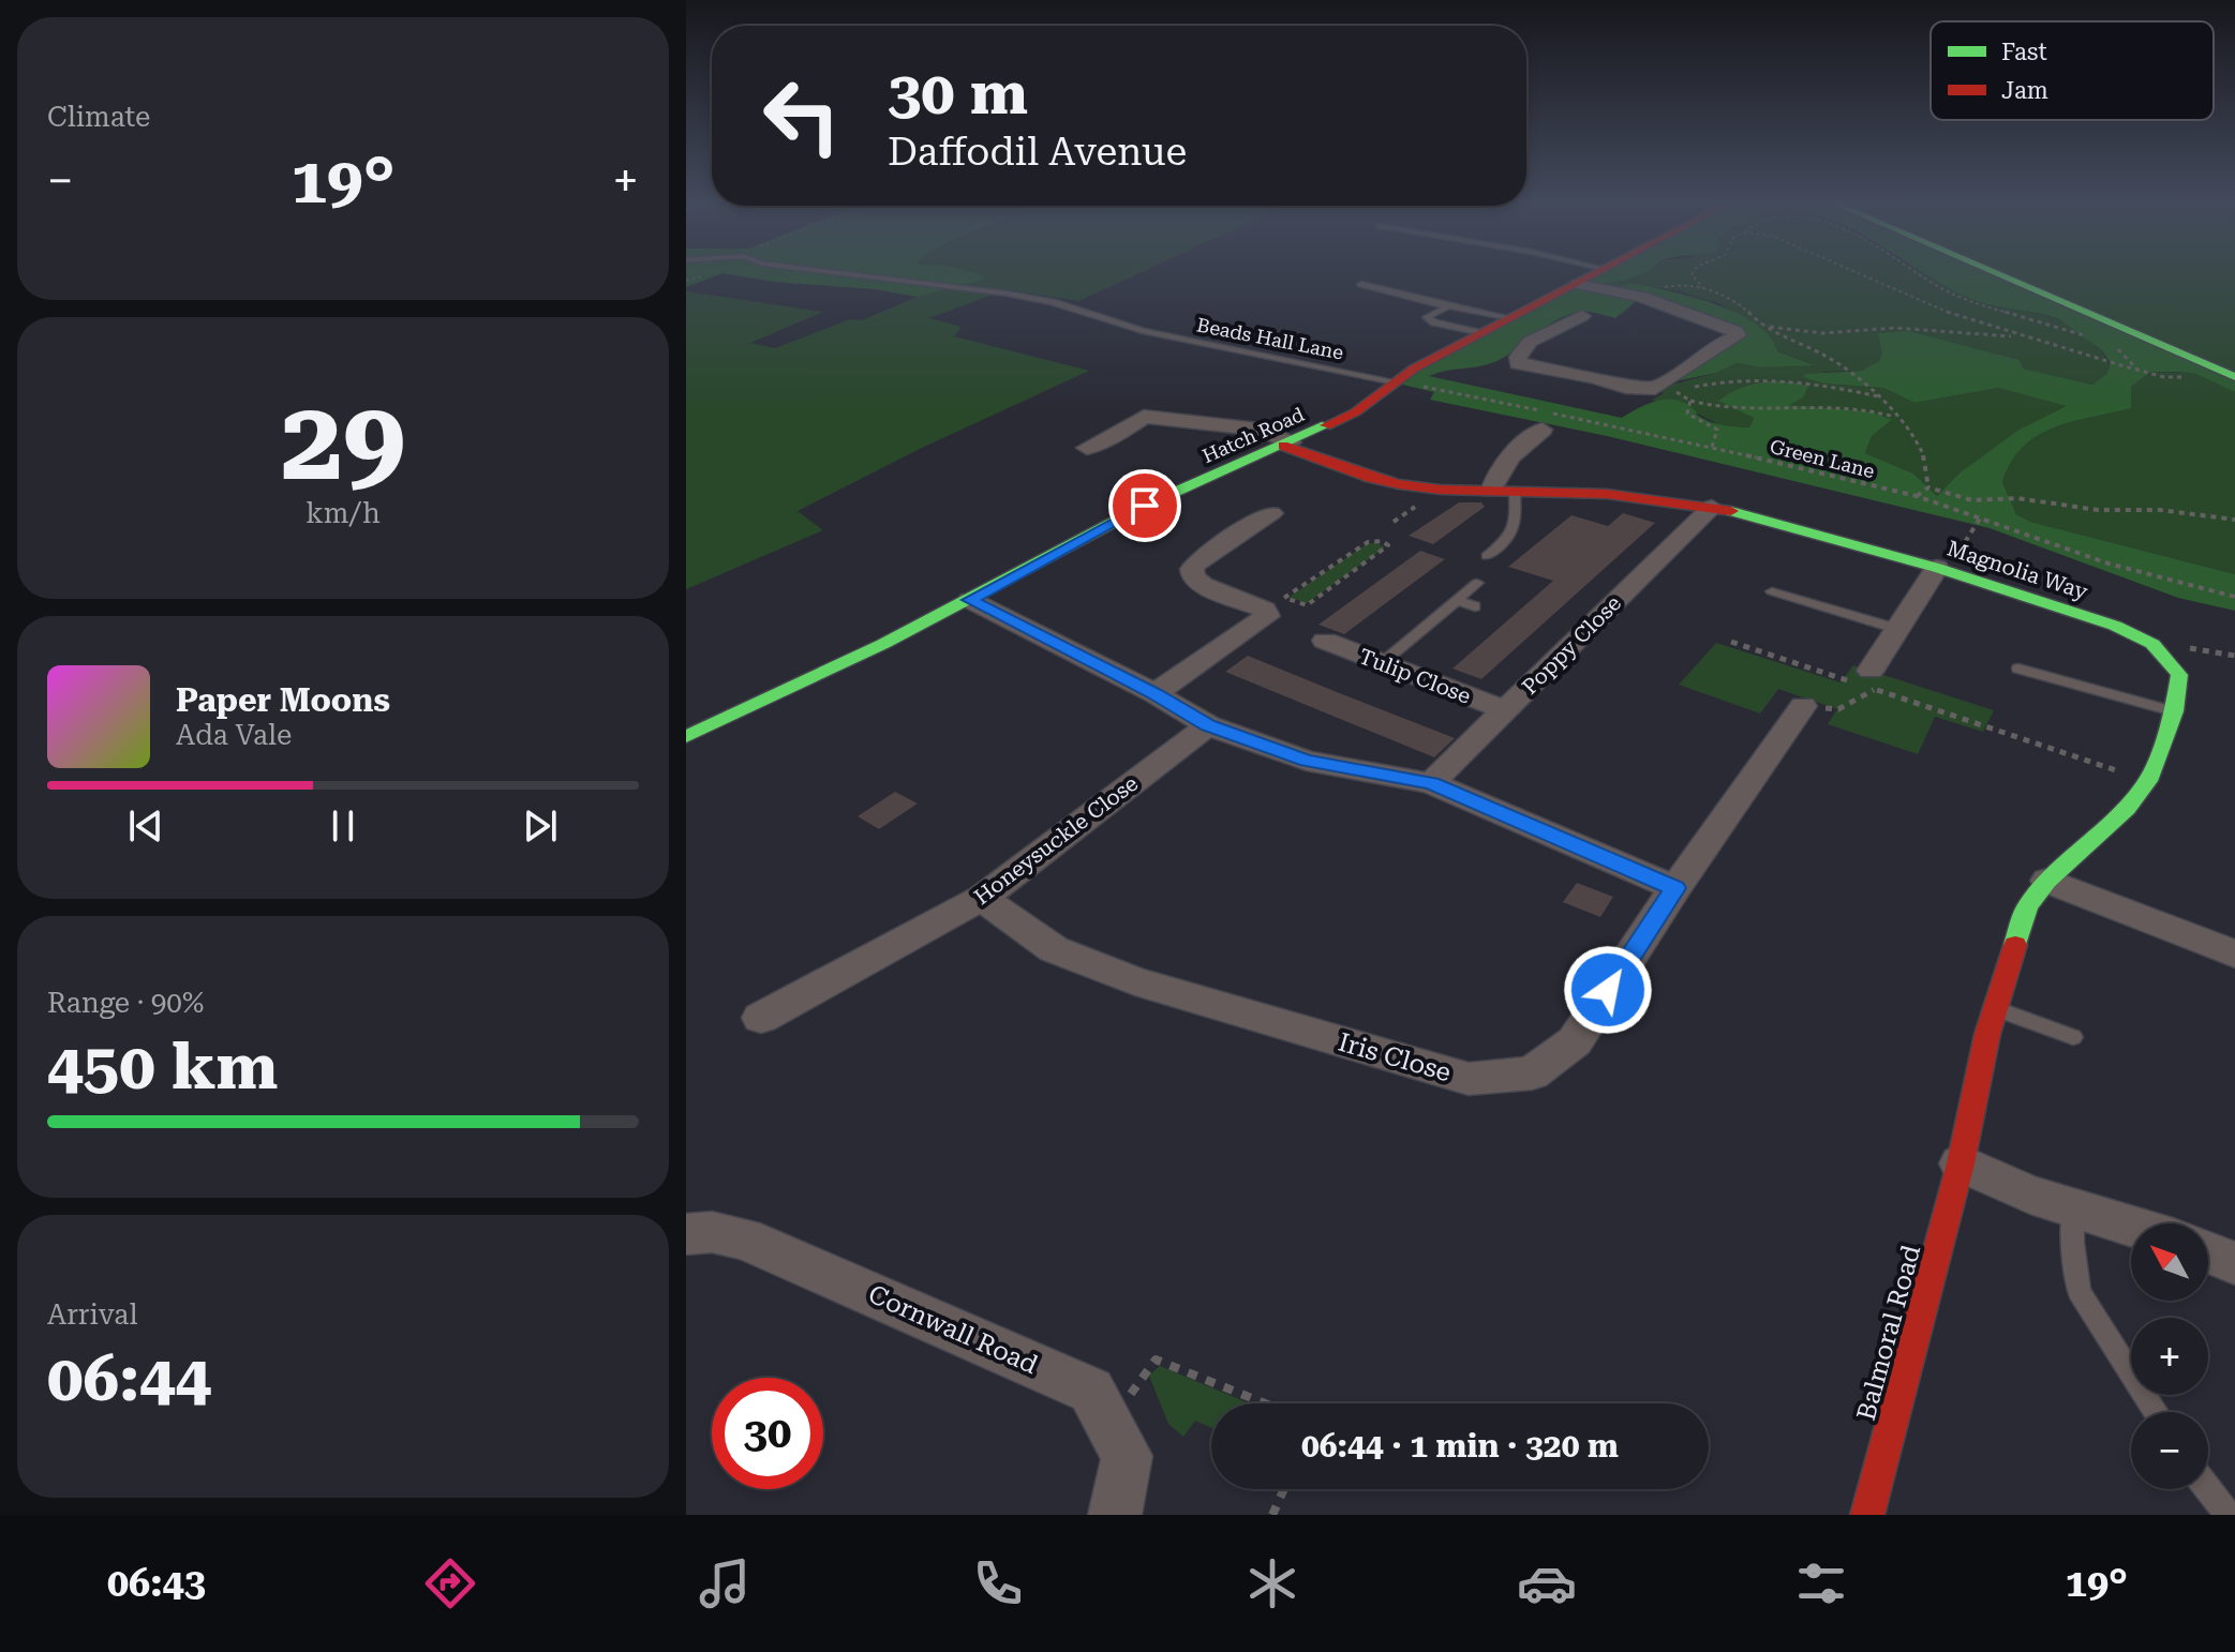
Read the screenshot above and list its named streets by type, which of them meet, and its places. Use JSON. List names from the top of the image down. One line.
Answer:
{"streets":{"street":["Hatch Road","Magnolia Way","Poppy Close","Tulip Close","Honeysuckle Close","Iris Close","Cornwall Road","Balmoral Road"],"lane":["Beads Hall Lane"],"path":["Green Lane"]},"crossings":[["Beads Hall Lane","Hatch Road"],["Beads Hall Lane","Green Lane"],["Hatch Road","Green Lane"],["Hatch Road","Magnolia Way"],["Magnolia Way","Poppy Close"],["Poppy Close","Tulip Close"],["Honeysuckle Close","Iris Close"]],"legend":["Fast","Jam"],"north":"top left","page":{"tile":["Climate",["29","km/h"],["Range · 90%","450 km"],["Arrival","06:44"]],"turn":["30 m","Daffodil Avenue"],"heat":["−","19°","+"],"song":["Paper Moons","Ada Vale"],"map_buttons":["+","−"],"limit":"30","trip":"06:44 · 1 min · 320 m","tabs":["06:43","19°"]}}
